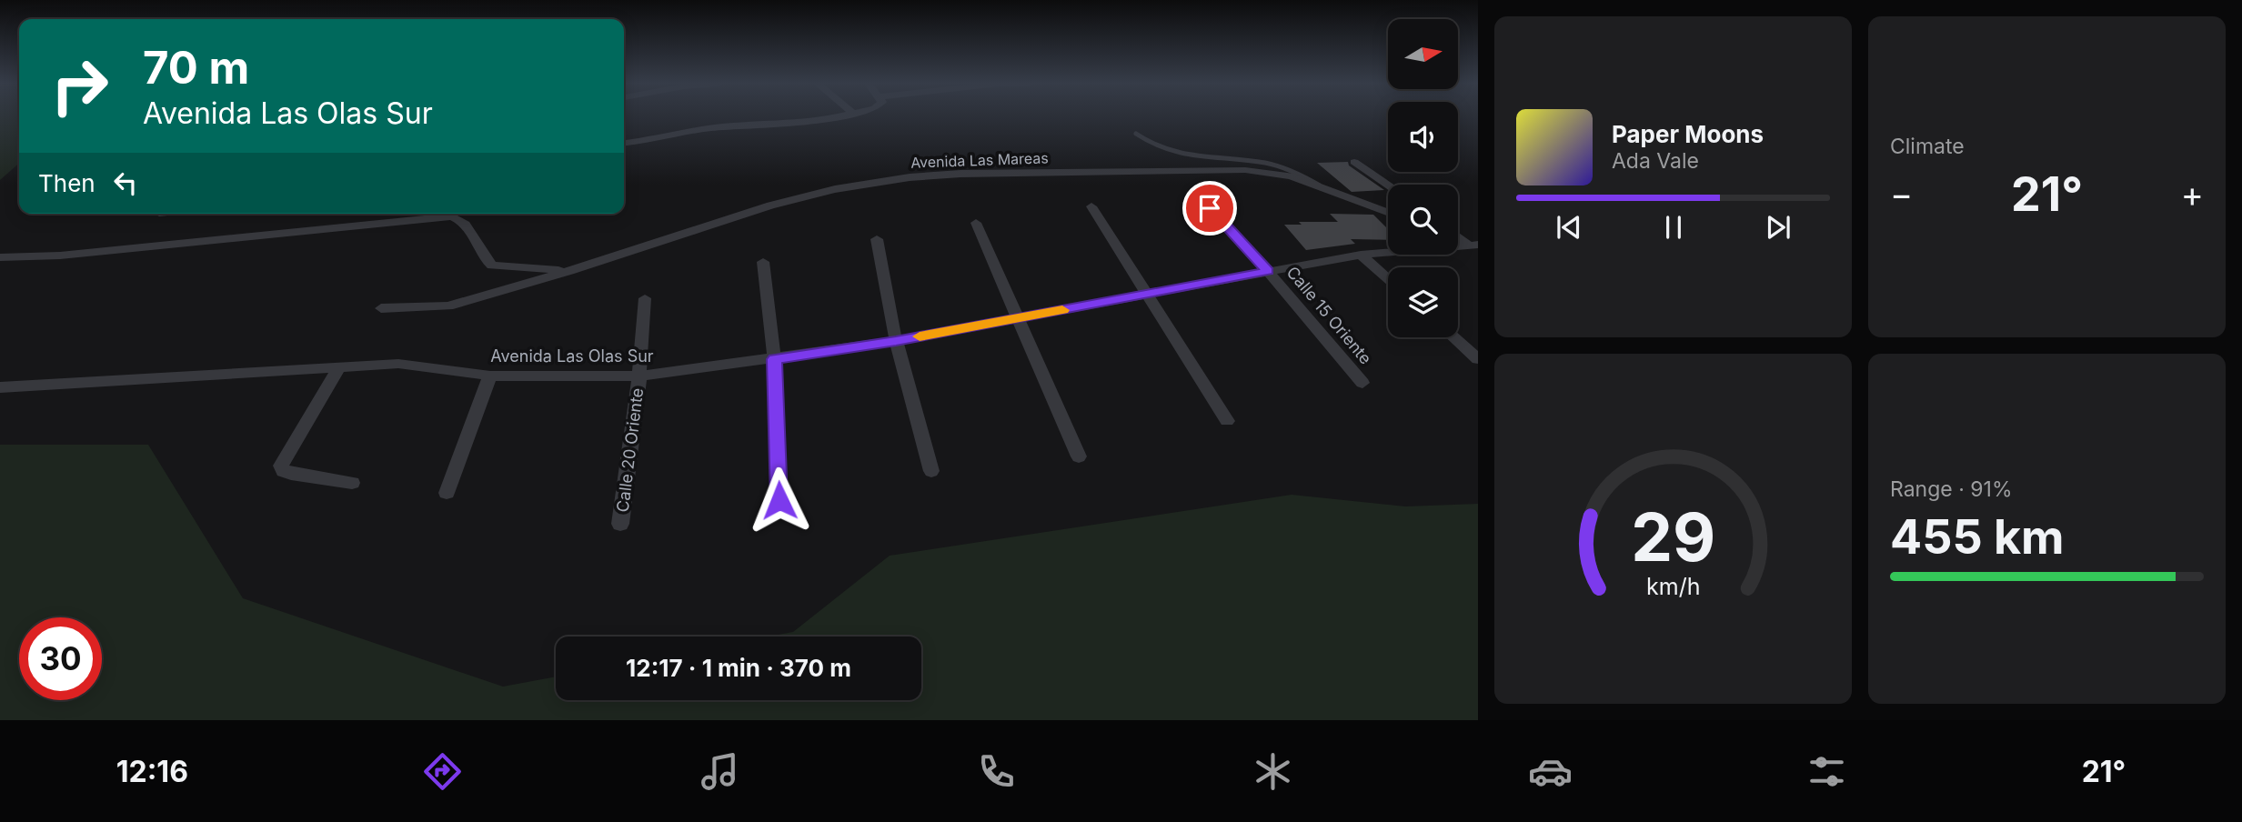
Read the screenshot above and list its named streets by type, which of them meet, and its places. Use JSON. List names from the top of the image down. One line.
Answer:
{"streets":{"street":["Avenida Las Mareas","Calle 15 Oriente","Avenida Las Olas Sur","Calle 20 Oriente"]},"crossings":[["Calle 15 Oriente","Avenida Las Olas Sur"],["Avenida Las Olas Sur","Calle 20 Oriente"]],"north":"right","page":{"tile":["Climate",["Range · 91%","455 km"]],"turn":["70 m","Avenida Las Olas Sur"],"song":["Paper Moons","Ada Vale"],"then":"Then","heat":["−","21°","+"],"limit":"30","trip":"12:17 · 1 min · 370 m","tabs":["12:16","21°"],"gauge":["29","km/h"]}}
